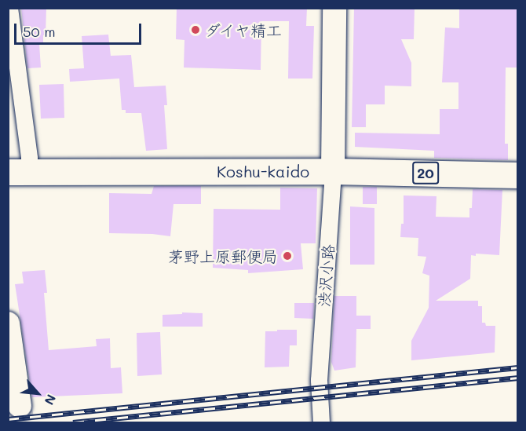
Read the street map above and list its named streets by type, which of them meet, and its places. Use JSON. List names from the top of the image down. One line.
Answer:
{"streets":{"highway":["Koshu-kaido","20"],"street":["渋沢小路"]},"crossings":[["Koshu-kaido","渋沢小路"]],"places":["ダイヤ精工","茅野上原郵便局"],"scale_bar":"50 m","north":"bottom right"}
